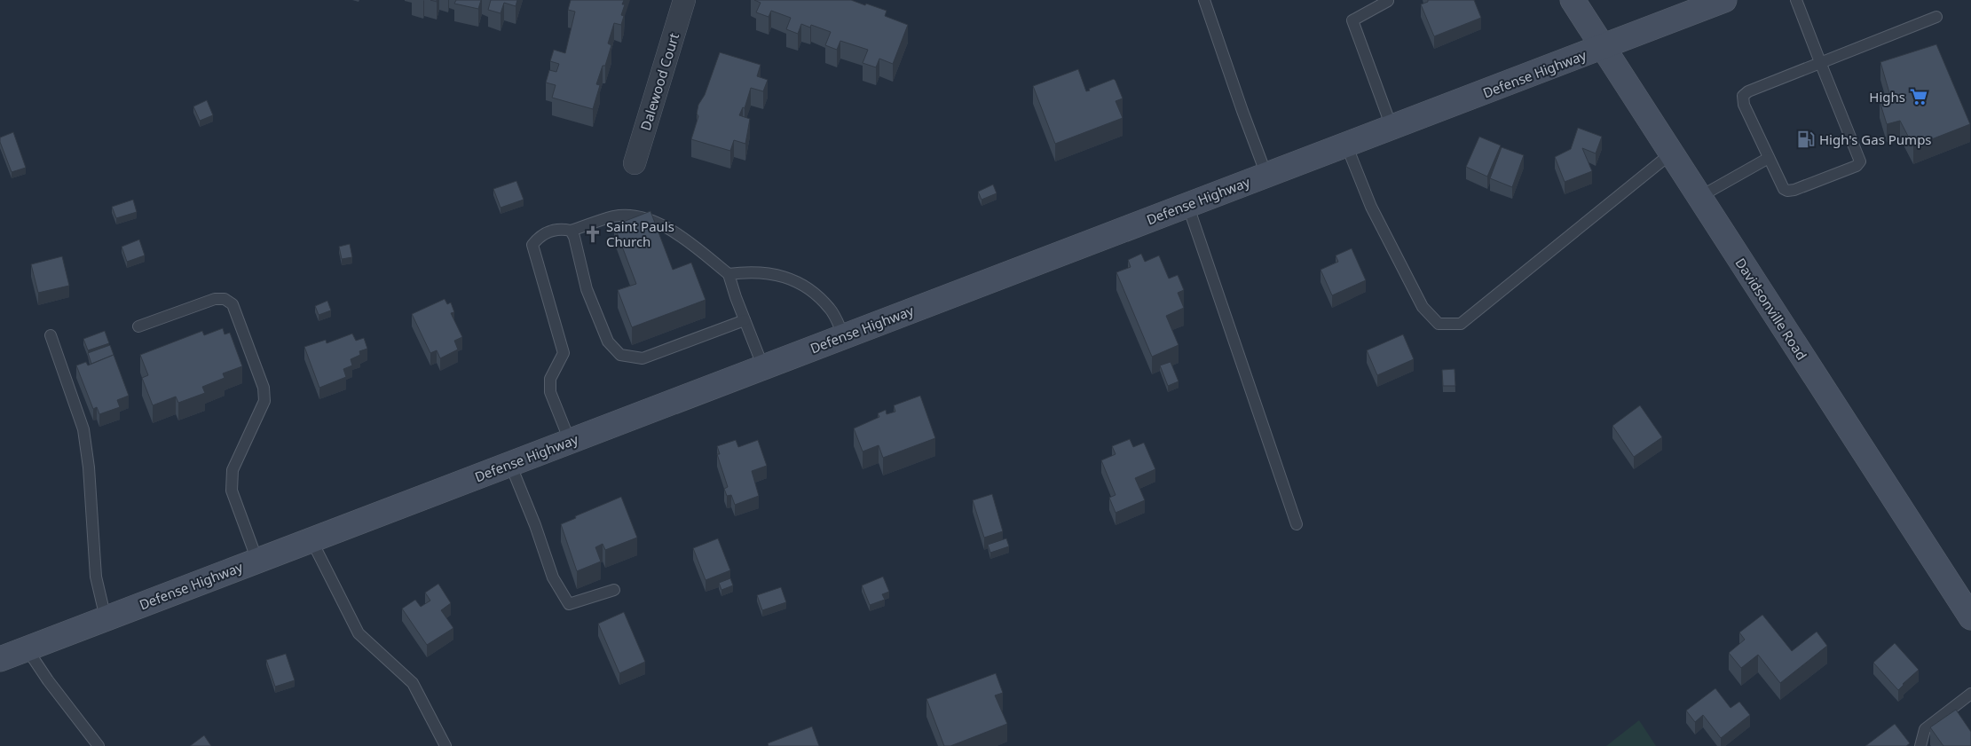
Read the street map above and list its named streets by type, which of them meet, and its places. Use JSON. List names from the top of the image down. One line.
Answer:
{"streets":{"main road":["Defense Highway","Davidsonville Road"],"street":["Dalewood Court"]},"crossings":[["Defense Highway","Davidsonville Road"]],"places":{"supermarket":["Highs"],"fuel station":["High's Gas Pumps"],"church":["Saint Pauls Church"]}}
